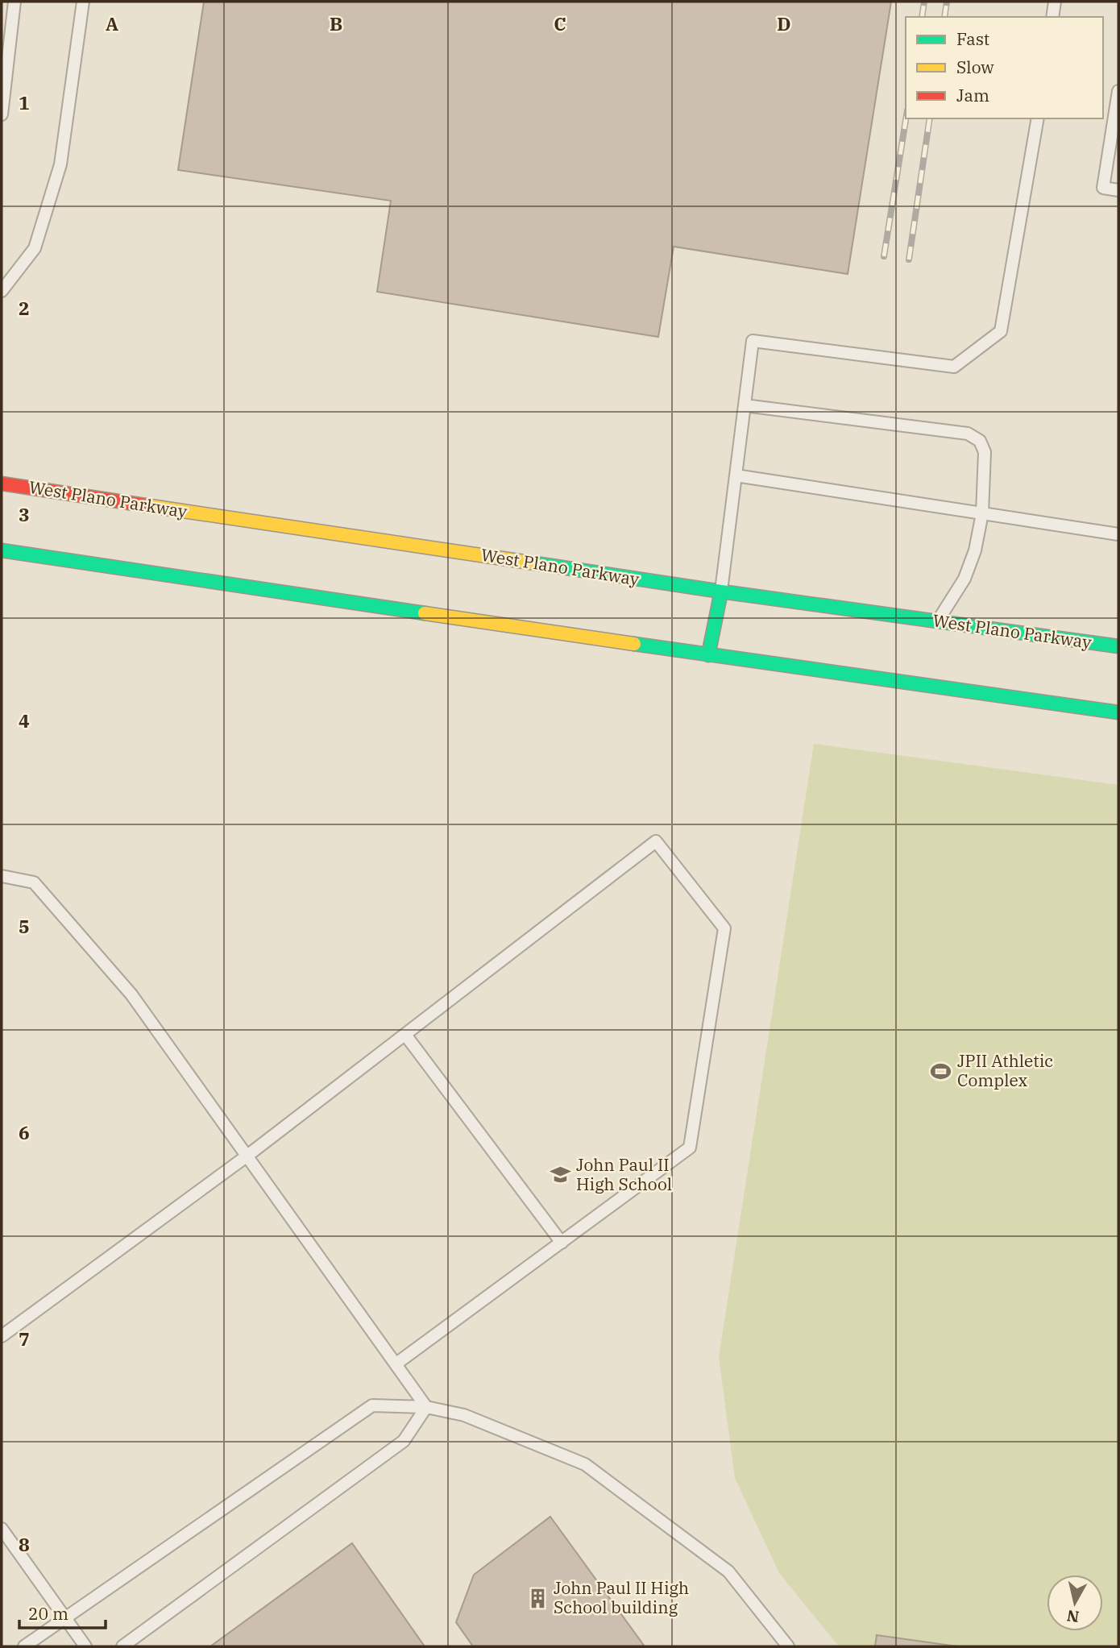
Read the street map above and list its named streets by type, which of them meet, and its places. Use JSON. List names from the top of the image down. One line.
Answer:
{"streets":{"main road":["West Plano Parkway"]},"places":{"sports":["JPII Athletic Complex"],"school or university":["John Paul II High School"],"building":["John Paul II High School building"]},"legend":["Fast","Slow","Jam"],"scale_bar":"20 m","north":"bottom","grid":{"columns":["A","B","C","D"],"rows":["1","2","3","4","5","6","7","8"]}}
